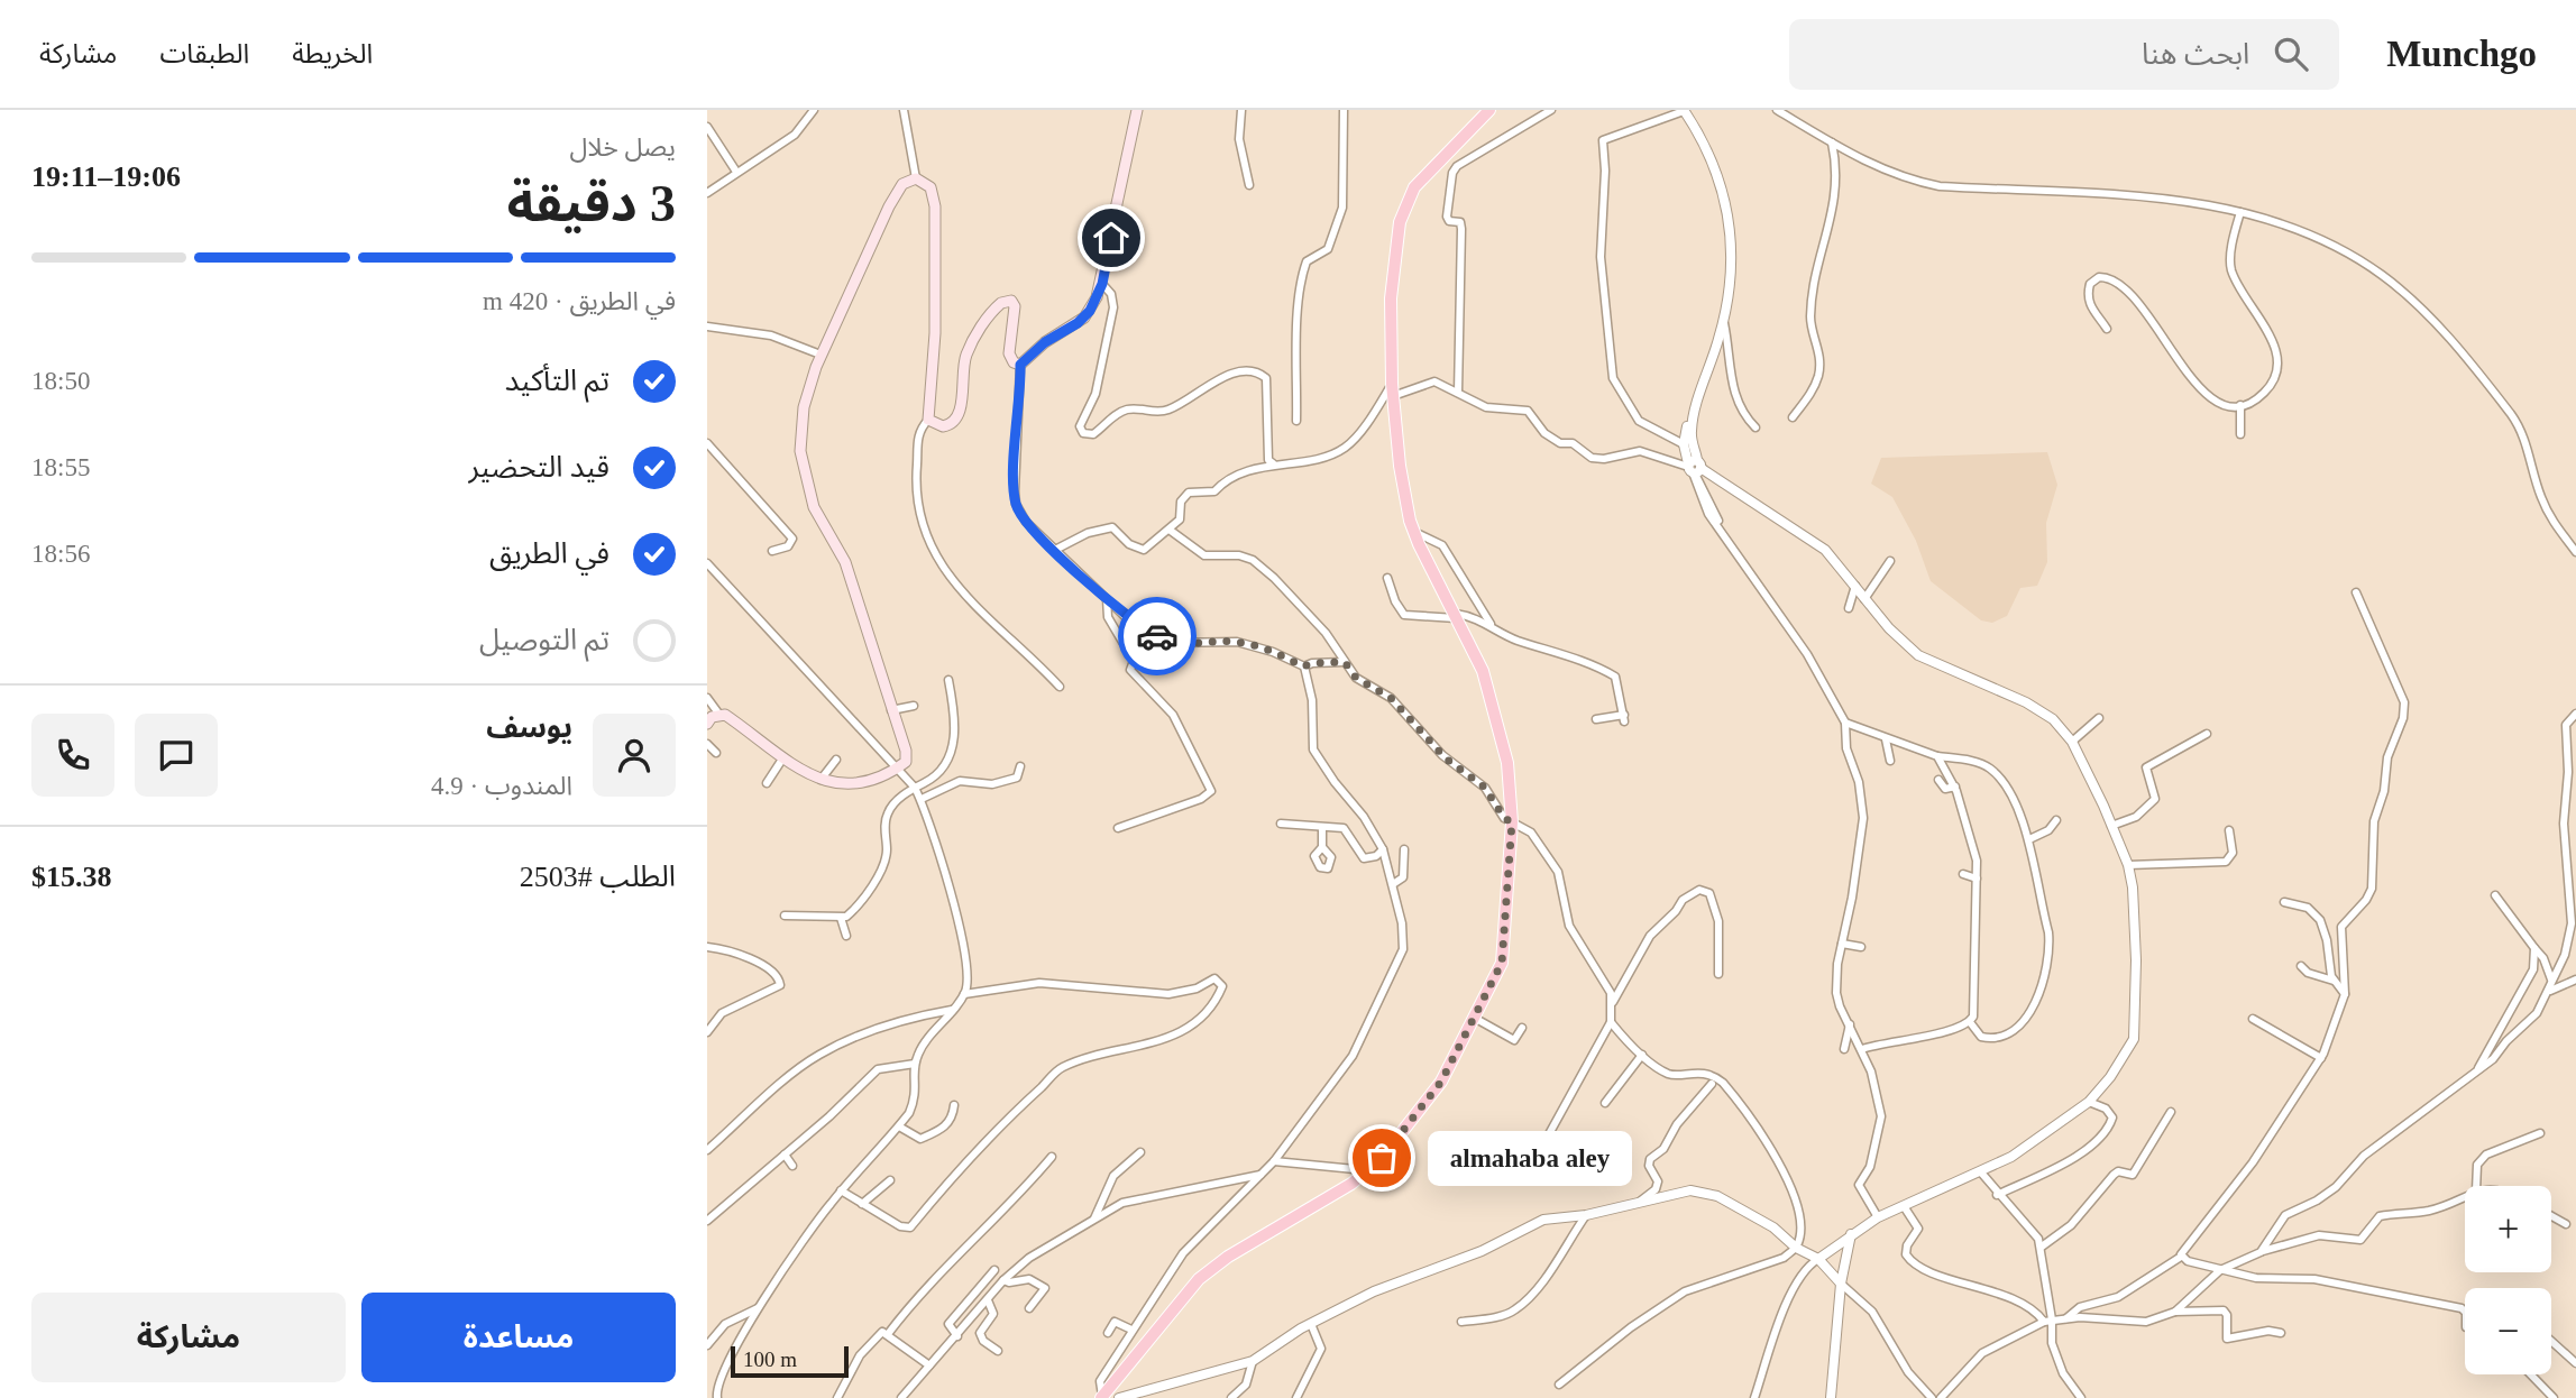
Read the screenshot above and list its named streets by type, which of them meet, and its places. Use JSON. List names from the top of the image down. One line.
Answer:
{"places":["almahaba aley"],"scale_bar":"100 m","page":{"header":"Munchgo","search":"ابحث هنا","nav":["الخريطة","الطبقات","مشاركة"],"heading":["3 دقيقة","يصل خلال","19:06–19:11"],"panel":["يوسف","المندوب · 4.9","الطلب #2503","$15.38"],"bar":"في الطريق · 420 m","list":[["تم التأكيد","18:50"],["قيد التحضير","18:55"],["في الطريق","18:56"],"تم التوصيل"],"bubble":"almahaba aley","map_buttons":["+","−"],"buttons":["مساعدة","مشاركة"],"scale":"100 m"}}
